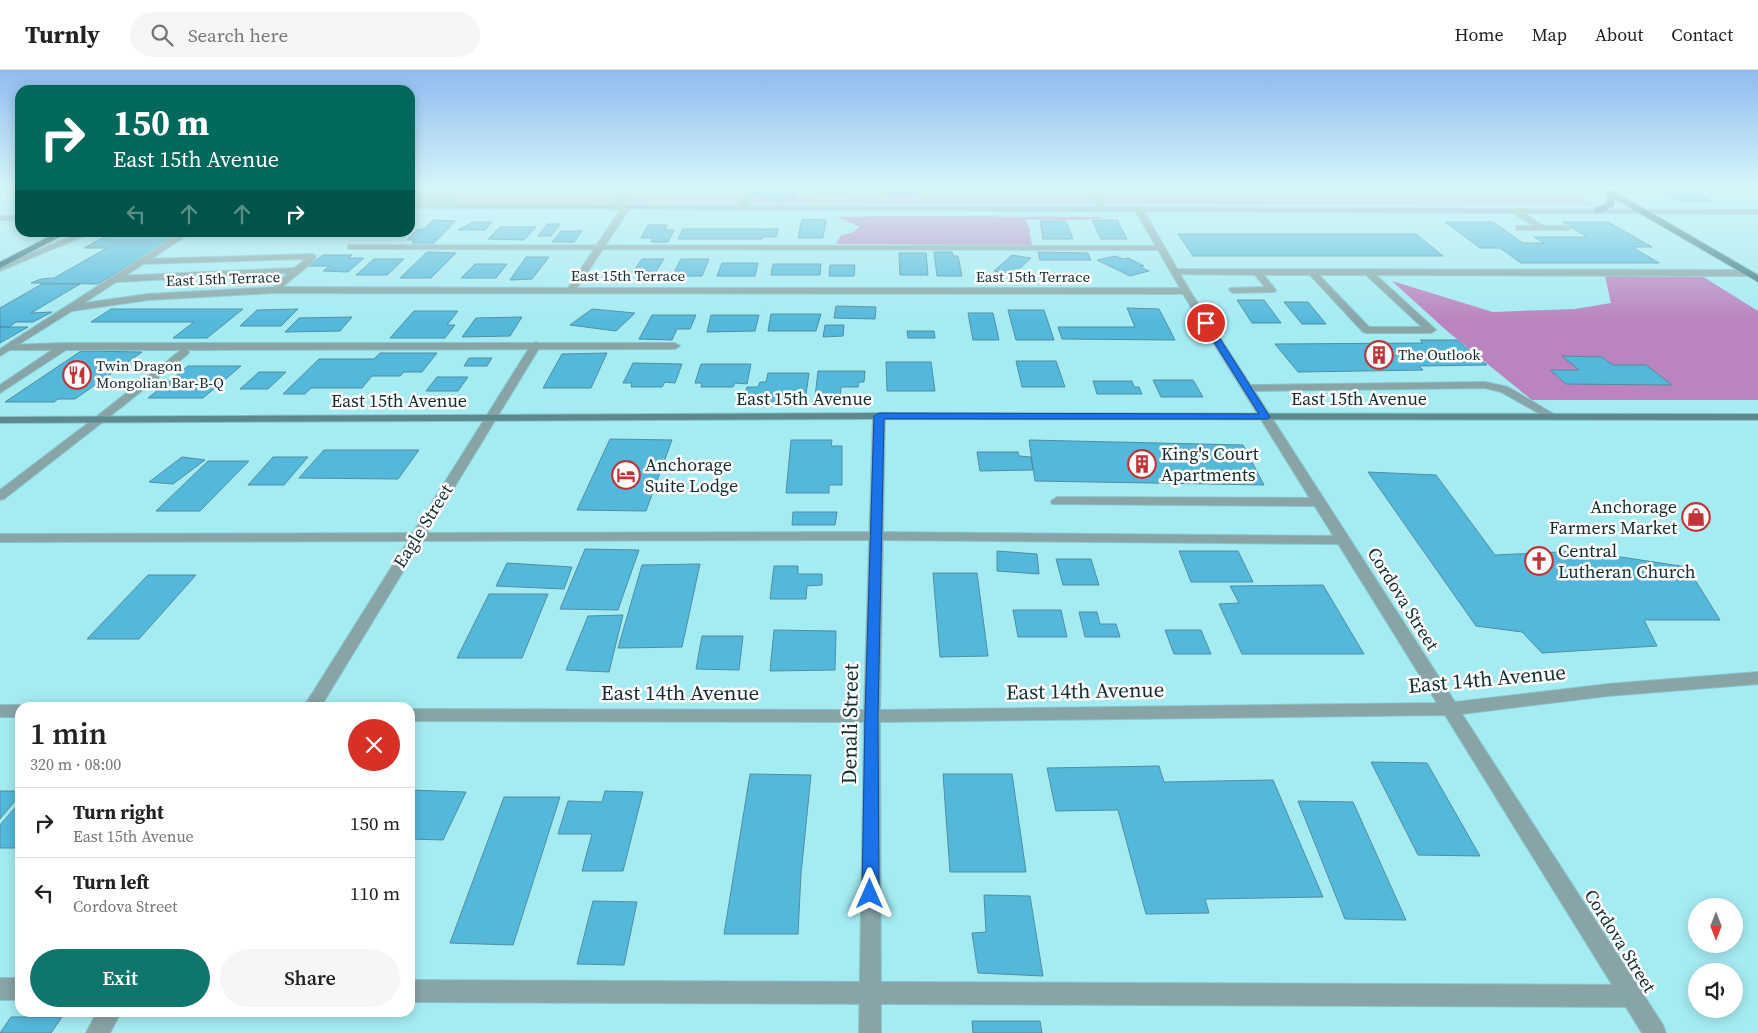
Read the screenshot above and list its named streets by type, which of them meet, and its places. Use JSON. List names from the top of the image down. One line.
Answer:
{"streets":{"main road":["East 15th Avenue"],"street":["East 15th Terrace","Eagle Street","Cordova Street","East 14th Avenue","Denali Street"]},"crossings":[["East 15th Terrace","Cordova Street"],["East 15th Avenue","Eagle Street"],["East 15th Avenue","Cordova Street"],["East 15th Avenue","Denali Street"],["Cordova Street","East 14th Avenue"],["East 14th Avenue","Denali Street"]],"places":{"building":["The Outlook","King's Court Apartments"],"restaurant":["Twin Dragon Mongolian Bar-B-Q"],"hotel":["Anchorage Suite Lodge"],"shop":["Anchorage Farmers Market"],"church":["Central Lutheran Church"]},"north":"bottom","page":{"header":"Turnly","search":"Search here","nav":["Home","Map","About","Contact"],"turn":["150 m","East 15th Avenue"],"heading":["1 min","320 m · 08:00"],"list":[{"name":"Turn right","note":"East 15th Avenue","value":"150 m"},{"name":"Turn left","note":"Cordova Street","value":"110 m"}],"buttons":["Exit","Share"]}}
